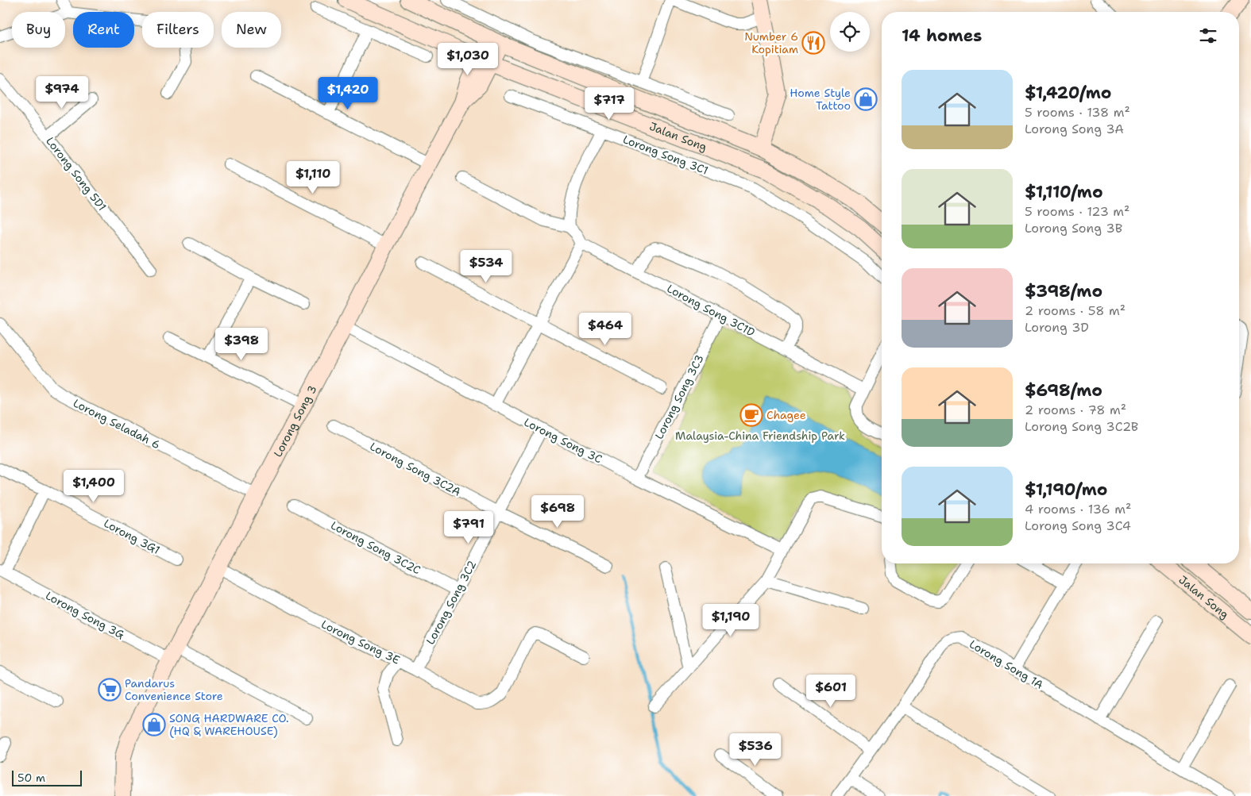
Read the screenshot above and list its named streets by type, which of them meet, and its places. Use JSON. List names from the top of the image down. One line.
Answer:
{"streets":{"main road":["Jalan Song","Lorong Song 3"],"street":["Lorong Song 3C1","Lorong Song 5D1","Lorong Song 3C1D","Lorong Song 3C3","Lorong Seladah 6","Lorong Song 3C","Lorong Song 3C2A","Lorong 3G1","Lorong Song 3C2C","Lorong Song 3C2","Lorong Song 3G","Lorong Song 3E","Lorong Song 1A"]},"crossings":[["Jalan Song","Lorong Song 3"],["Lorong Song 3C1D","Lorong Song 3C3"],["Lorong Song 3C3","Lorong Song 3C"],["Lorong Song 3","Lorong Seladah 6"],["Lorong Song 3","Lorong Song 3C"],["Lorong Song 3","Lorong Song 3G"],["Lorong Song 3","Lorong Song 3E"],["Lorong Song 3C","Lorong Song 3C2"],["Lorong Song 3C2A","Lorong Song 3C2"],["Lorong Song 3C2C","Lorong Song 3C2"],["Lorong Song 3C2","Lorong Song 3E"]],"parks":["Malaysia-China Friendship Park"],"places":{"restaurant":["Number 6 Kopitiam"],"shop":["Home Style Tattoo","SONG HARDWARE CO. (HQ & WAREHOUSE)"],"cafe":["Chagee"],"supermarket":["Pandarus Convenience Store"]},"scale_bar":"50 m","page":{"chip":["Buy","Rent","Filters","New"],"heading":"14 homes","price":["$1,030","$974","$1,420","$717","$1,110","$534","$464","$398","$1,400","$698","$791","$1,190","$601","$536"],"list":[{"name":"$1,420/mo","note":"5 rooms · 138 m² · Lorong Song 3A"},{"name":"$1,110/mo","note":"5 rooms · 123 m² · Lorong Song 3B"},{"name":"$398/mo","note":"2 rooms · 58 m² · Lorong 3D"},{"name":"$698/mo","note":"2 rooms · 78 m² · Lorong Song 3C2B"},{"name":"$1,190/mo","note":"4 rooms · 136 m² · Lorong Song 3C4"}],"scale":"50 m"}}
